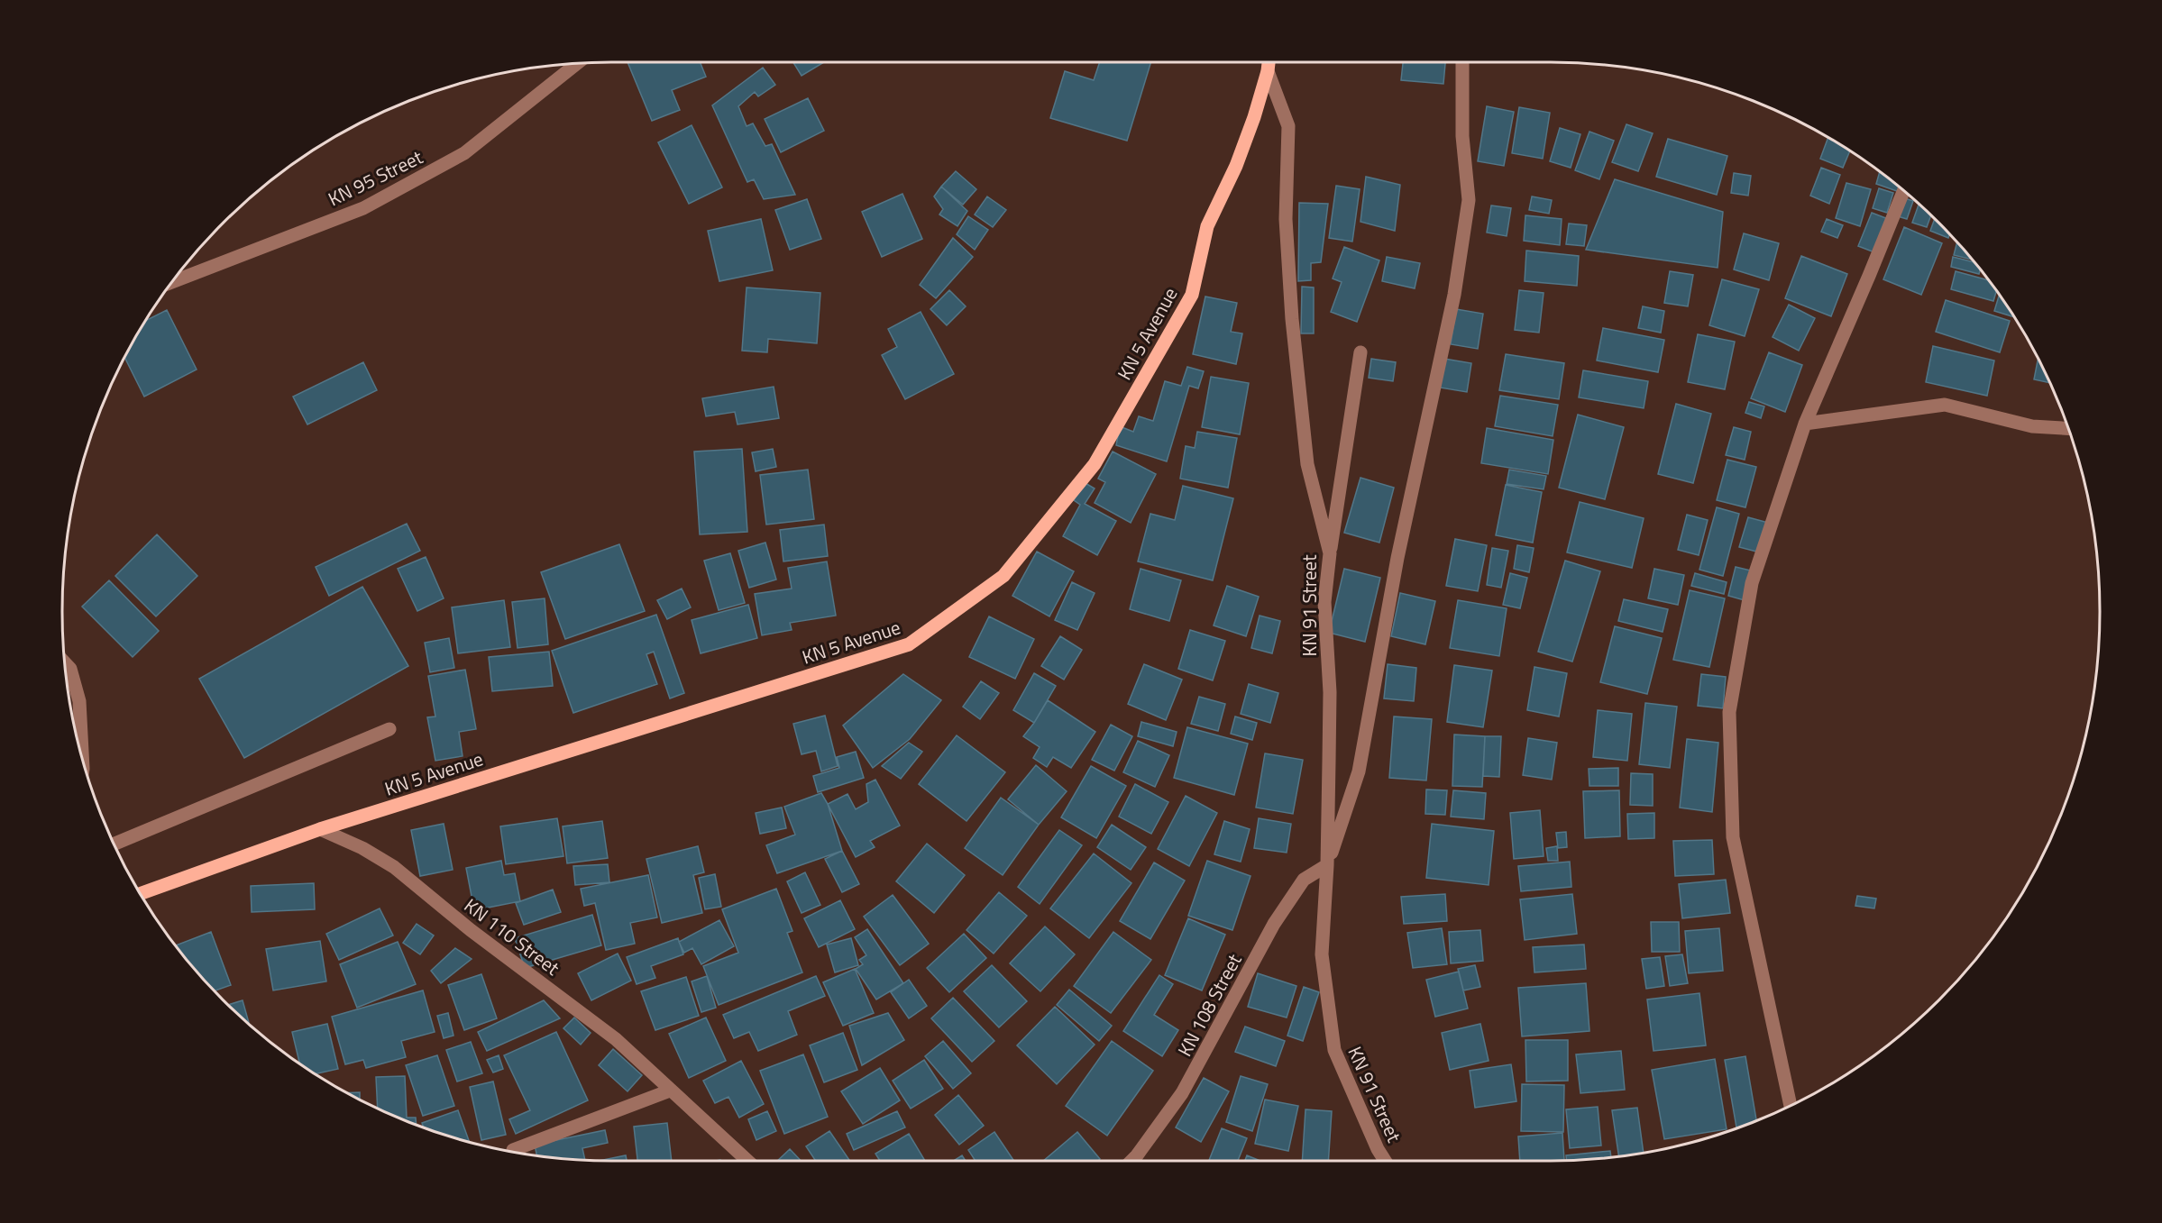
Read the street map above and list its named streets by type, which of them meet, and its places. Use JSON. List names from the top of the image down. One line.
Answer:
{"streets":{"main road":["KN 5 Avenue"],"street":["KN 95 Street","KN 91 Street","KN 110 Street","KN 108 Street"]},"crossings":[["KN 5 Avenue","KN 91 Street"],["KN 5 Avenue","KN 110 Street"],["KN 91 Street","KN 108 Street"]]}
